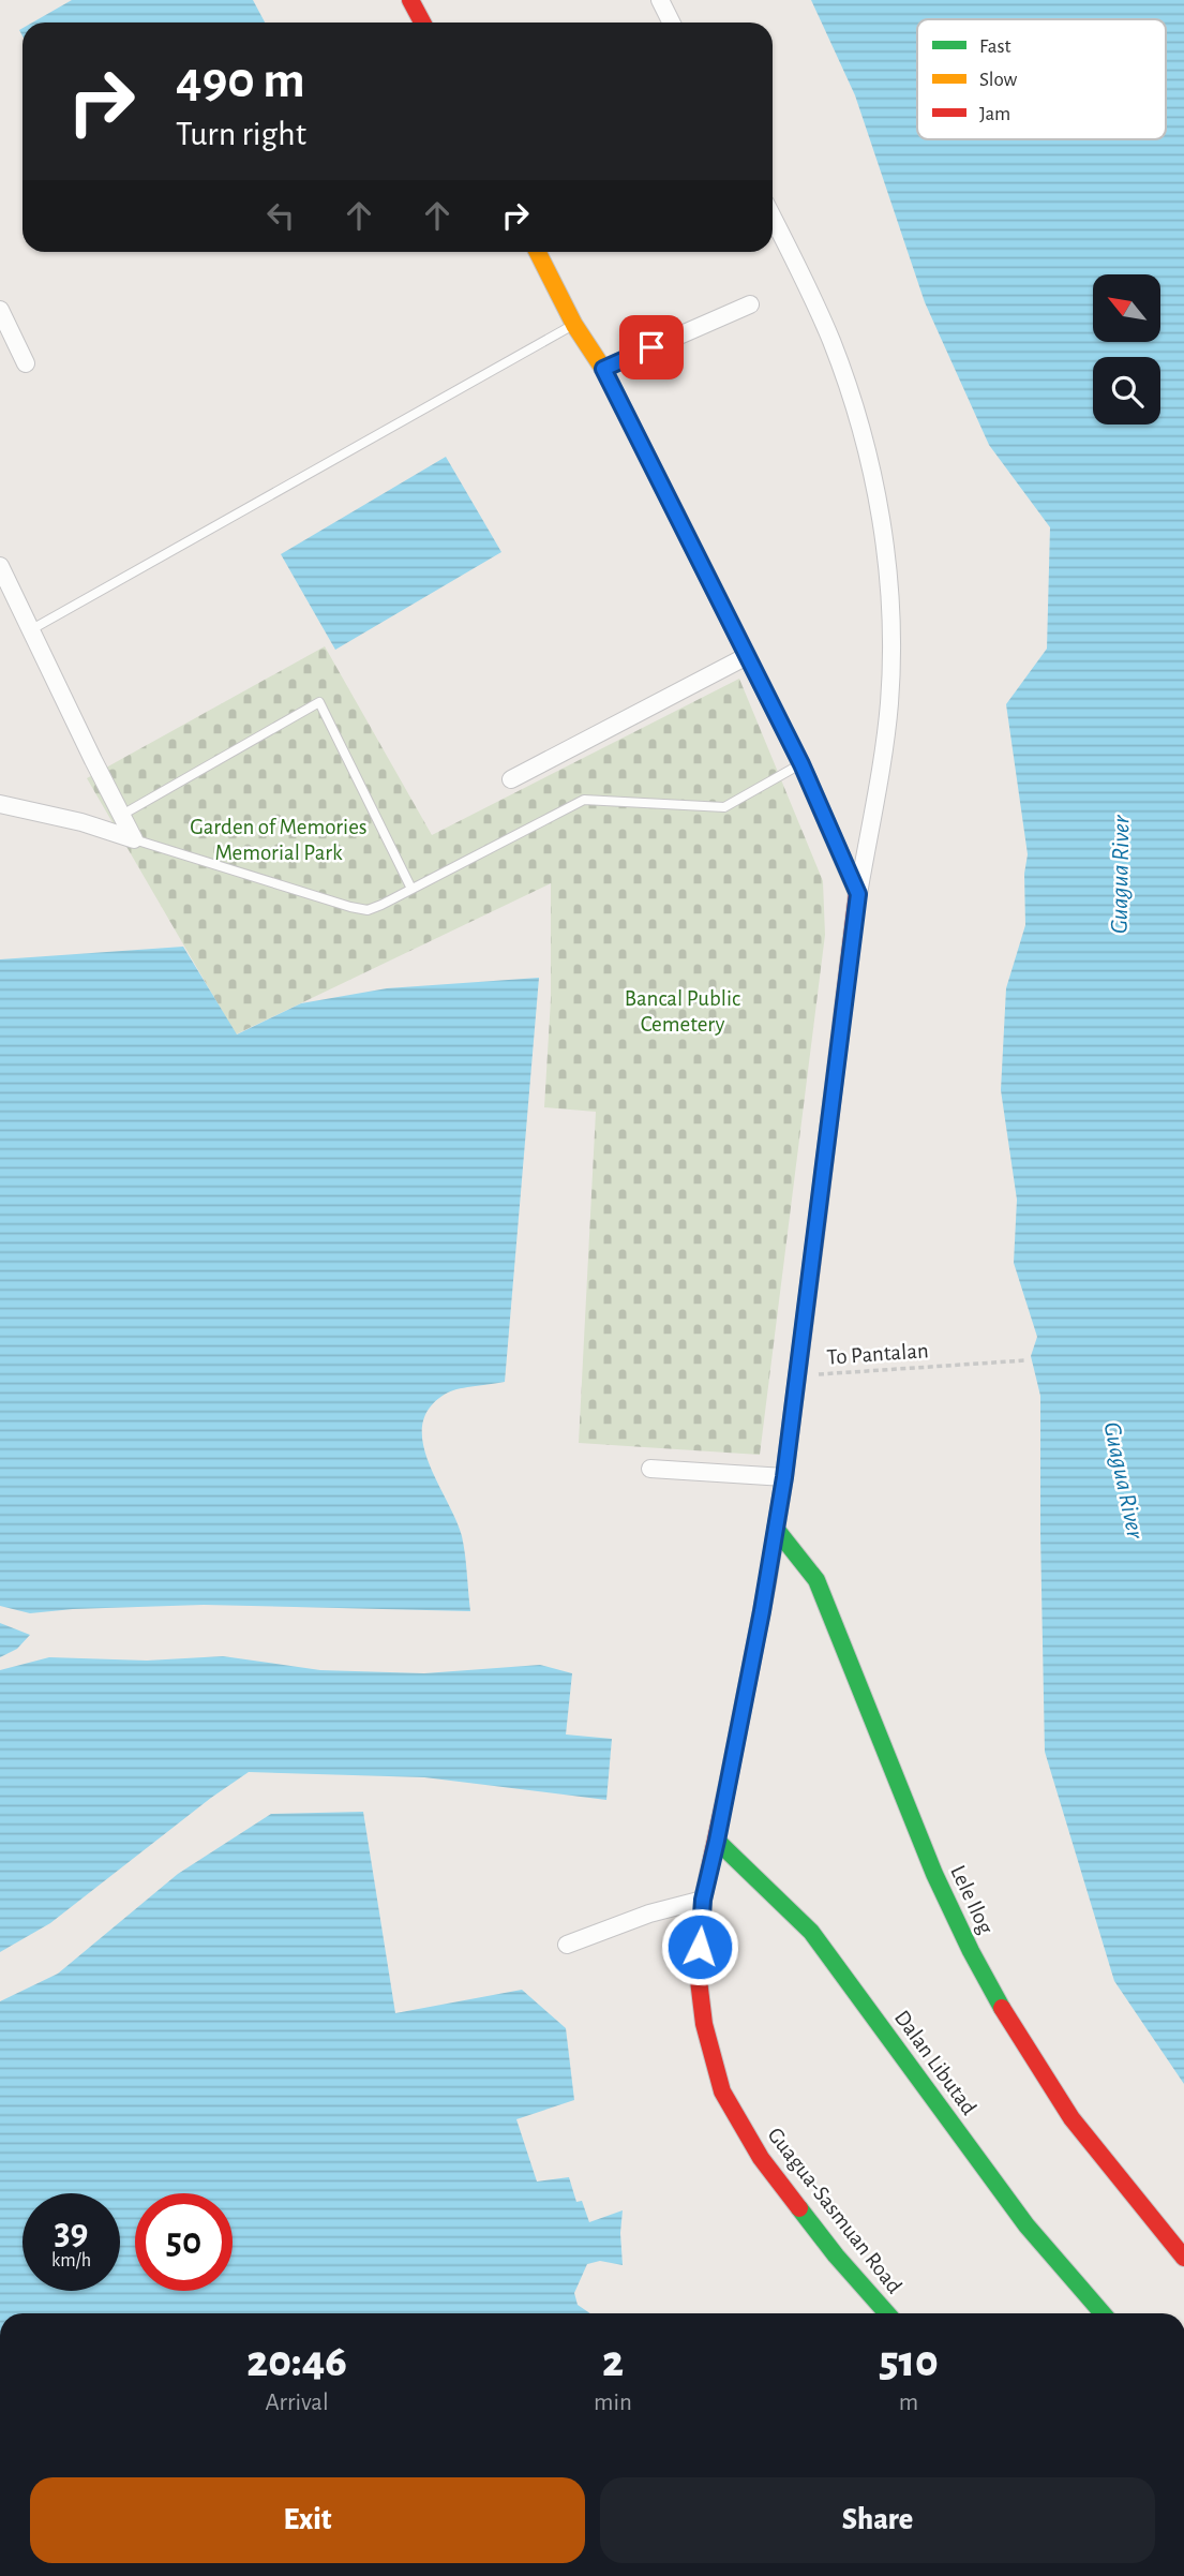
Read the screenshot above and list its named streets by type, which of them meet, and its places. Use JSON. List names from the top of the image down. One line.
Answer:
{"streets":{"main road":["Lele Ilog","Dalan Libutad","Guagua-Sasmuan Road"],"path":["To Pantalan"]},"crossings":[["To Pantalan","Guagua-Sasmuan Road"],["Lele Ilog","Guagua-Sasmuan Road"],["Dalan Libutad","Guagua-Sasmuan Road"]],"water":["Guagua River"],"parks":["Garden of Memories Memorial Park","Bancal Public Cemetery"],"legend":["Fast","Slow","Jam"],"north":"top left","page":{"turn":["490 m","Turn right"],"speed":"39 km/h","limit":"50","eta":["20:46","Arrival","2","min","510","m"],"buttons":["Exit","Share"]}}
